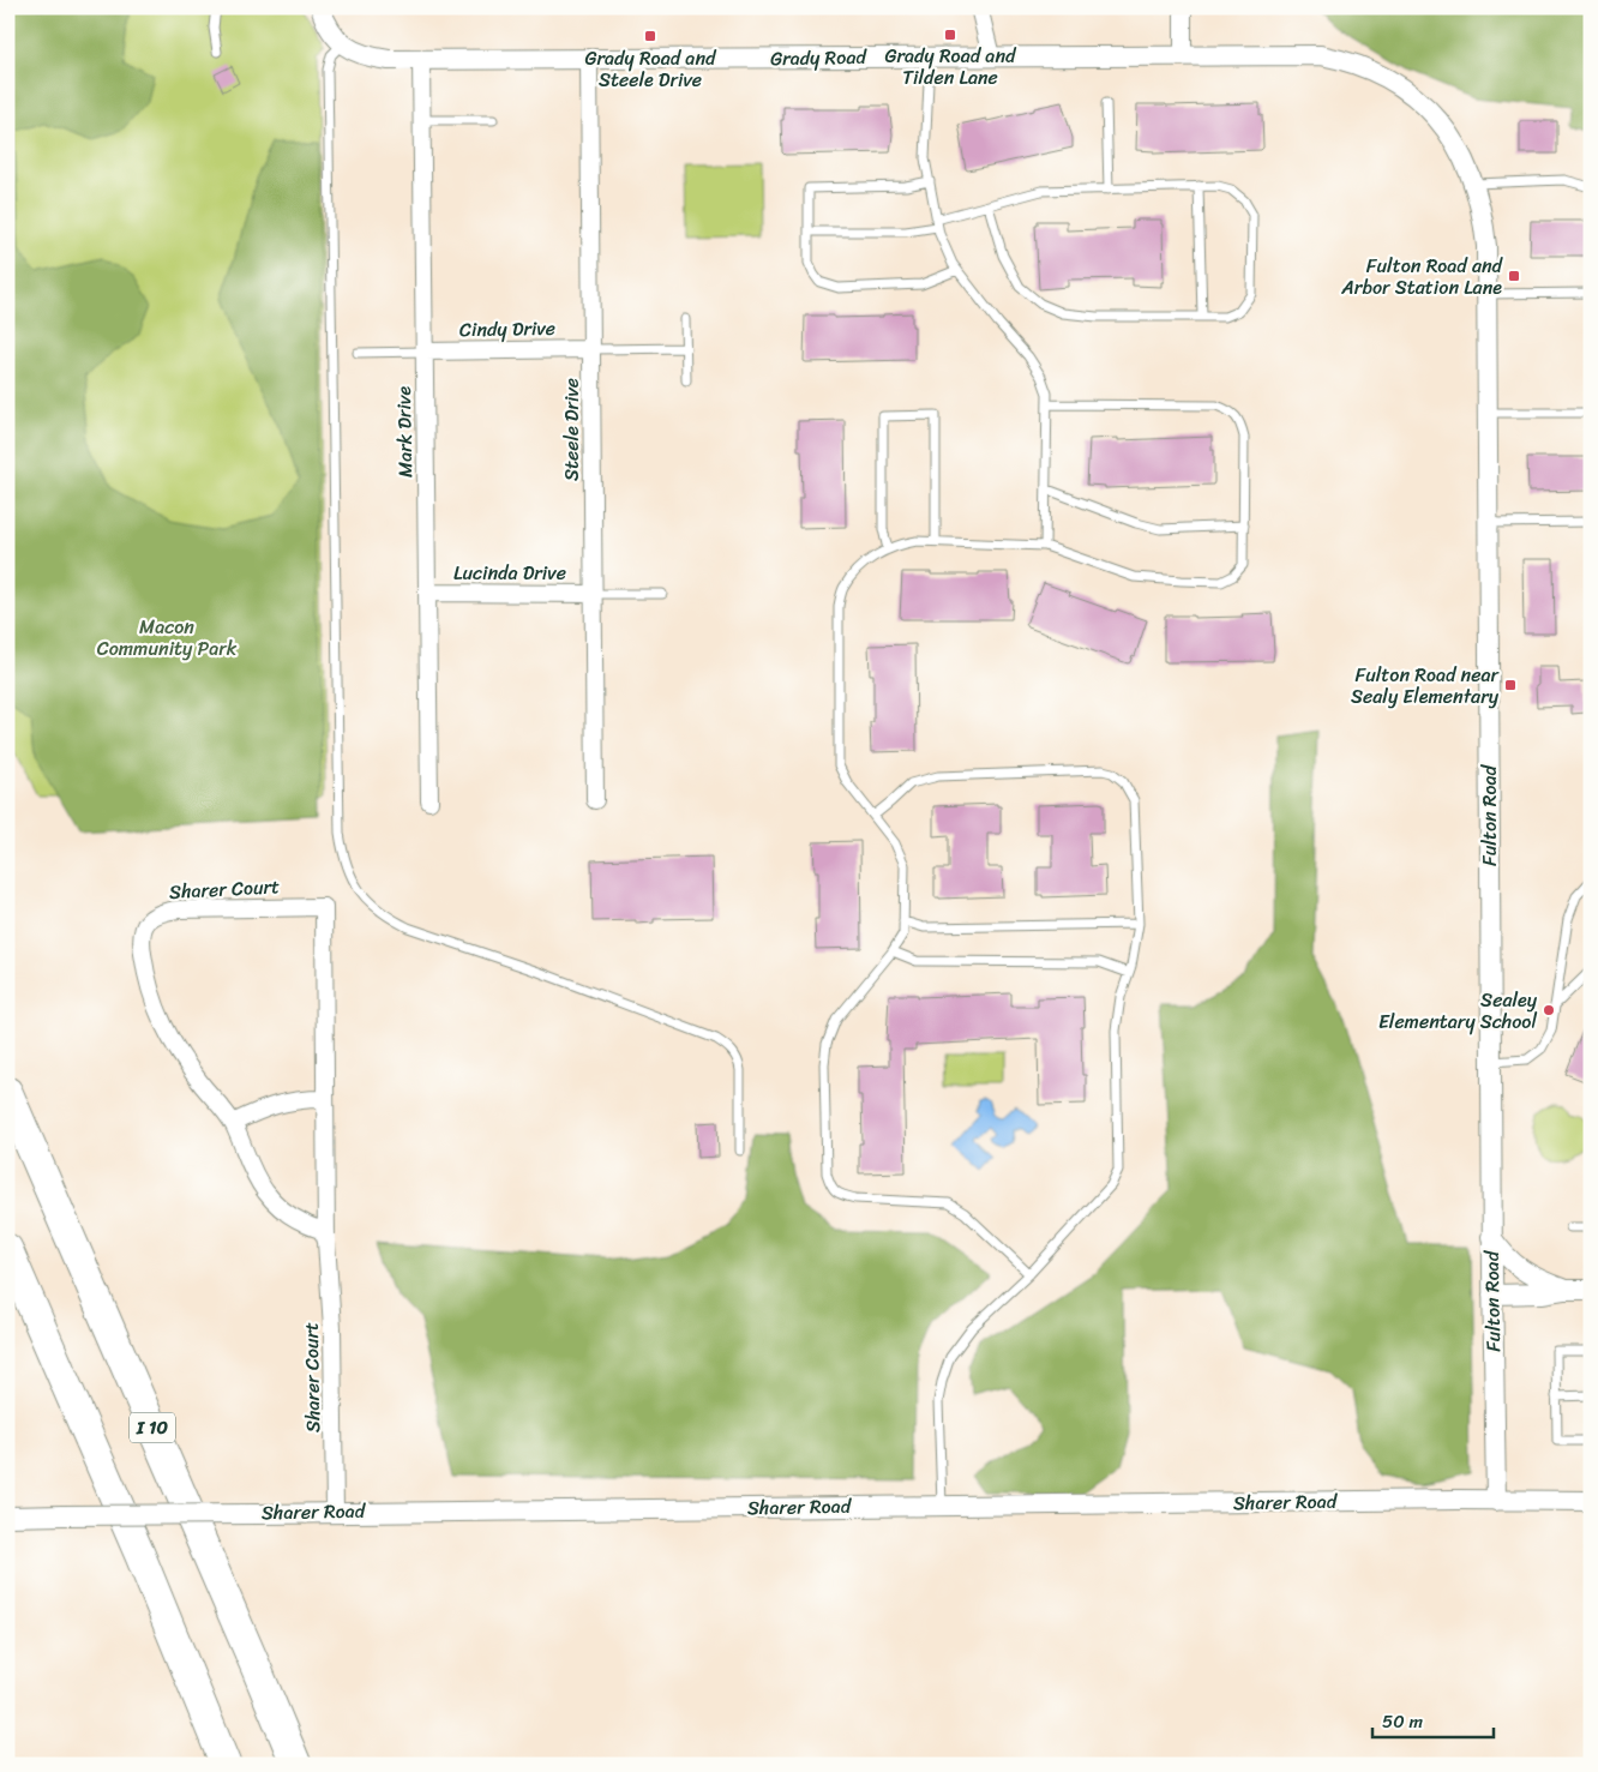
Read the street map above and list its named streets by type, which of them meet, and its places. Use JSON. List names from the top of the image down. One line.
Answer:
{"streets":{"highway":["I 10"],"street":["Grady Road","Cindy Drive","Steele Drive","Mark Drive","Lucinda Drive","Fulton Road","Sharer Court","Sharer Road"]},"crossings":[["Grady Road","Steele Drive"],["Grady Road","Mark Drive"],["Grady Road","Fulton Road"],["Cindy Drive","Steele Drive"],["Cindy Drive","Mark Drive"],["Steele Drive","Lucinda Drive"],["Mark Drive","Lucinda Drive"],["Fulton Road","Sharer Road"],["Sharer Court","Sharer Road"]],"parks":["Macon Community Park"],"places":{"transit":["Grady Road and Tilden Lane","Grady Road and Steele Drive","Fulton Road and Arbor Station Lane","Fulton Road near Sealy Elementary"],"other":["Sealey Elementary School"]},"scale_bar":"50 m"}
